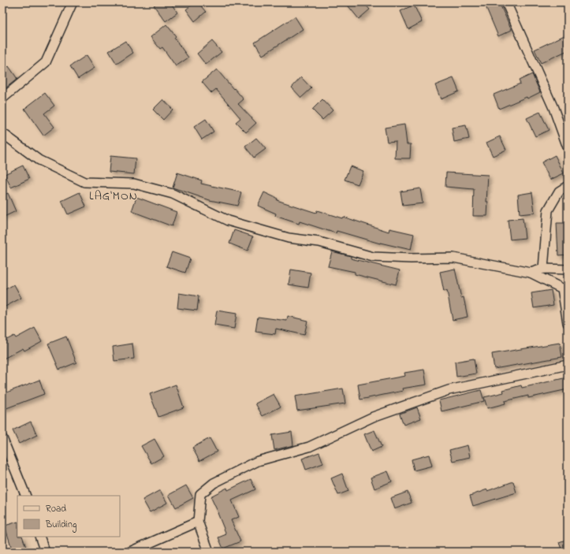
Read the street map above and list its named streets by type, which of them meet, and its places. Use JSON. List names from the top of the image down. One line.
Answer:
{"districts":["LAG'MON"],"legend":["Road","Building"]}
